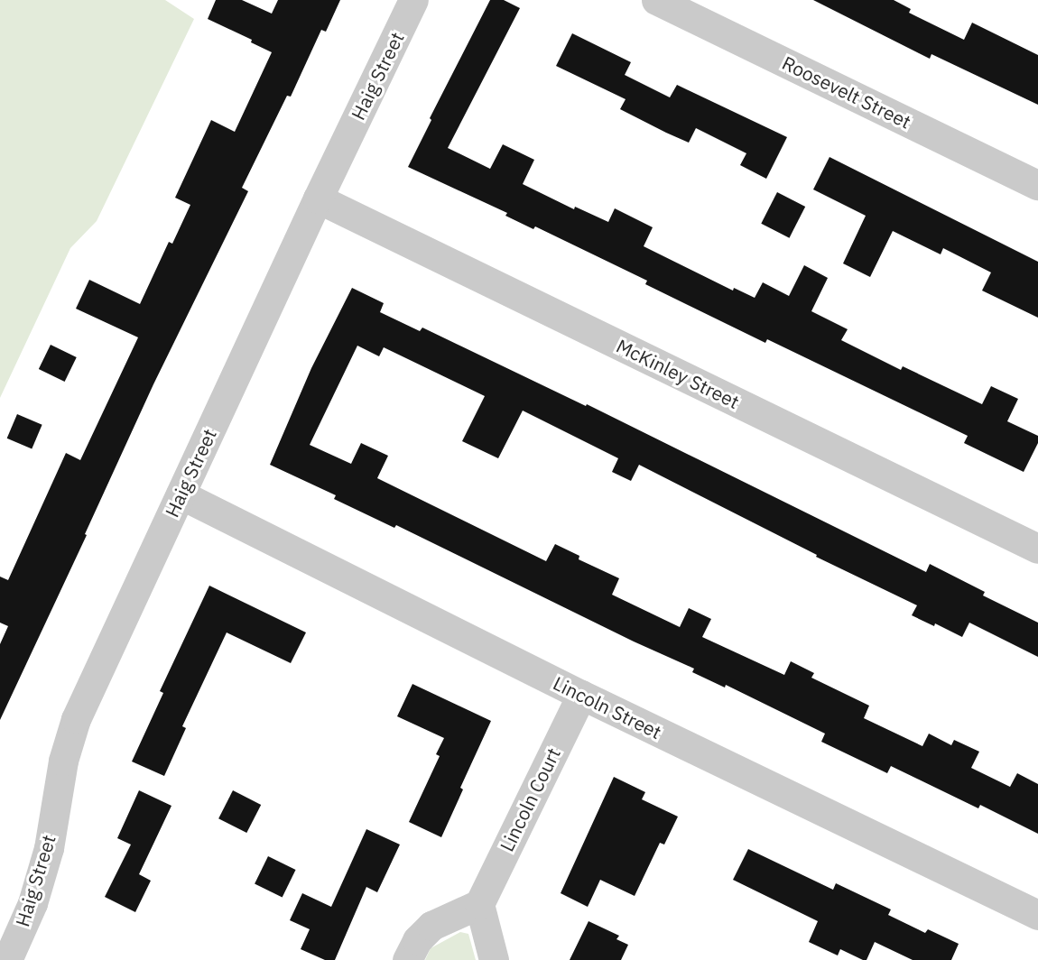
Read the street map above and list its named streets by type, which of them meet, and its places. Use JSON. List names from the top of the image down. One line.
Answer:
{"streets":{"street":["Haig Street","Roosevelt Street","McKinley Street","Lincoln Street","Lincoln Court"]},"crossings":[["Haig Street","McKinley Street"],["Haig Street","Lincoln Street"],["Lincoln Street","Lincoln Court"]]}
